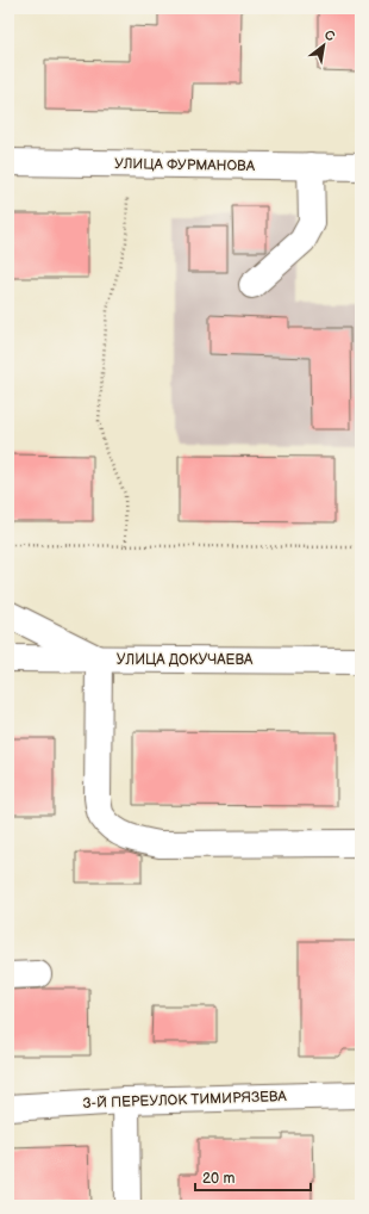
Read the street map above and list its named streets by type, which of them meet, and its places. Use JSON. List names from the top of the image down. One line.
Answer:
{"streets":{"street":["УЛИЦА ФУРМАНОВА","УЛИЦА ДОКУЧАЕВА","3-Й ПЕРЕУЛОК ТИМИРЯЗЕВА"]},"scale_bar":"20 m","north":"top right"}
